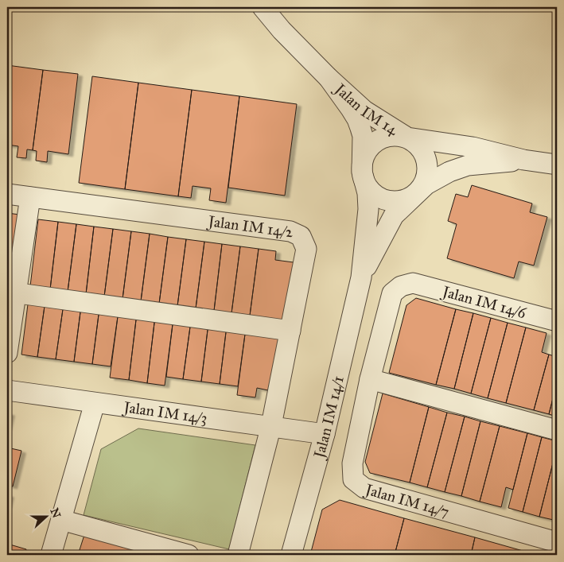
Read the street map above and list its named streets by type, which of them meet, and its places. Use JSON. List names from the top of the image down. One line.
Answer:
{"streets":{"street":["Jalan IM 14","Jalan IM 14/2","Jalan IM 14/6","Jalan IM 14/3","Jalan IM 14/1","Jalan IM 14/7"]},"crossings":[["Jalan IM 14/2","Jalan IM 14/3"],["Jalan IM 14/6","Jalan IM 14/7"],["Jalan IM 14/3","Jalan IM 14/1"]],"north":"right"}
